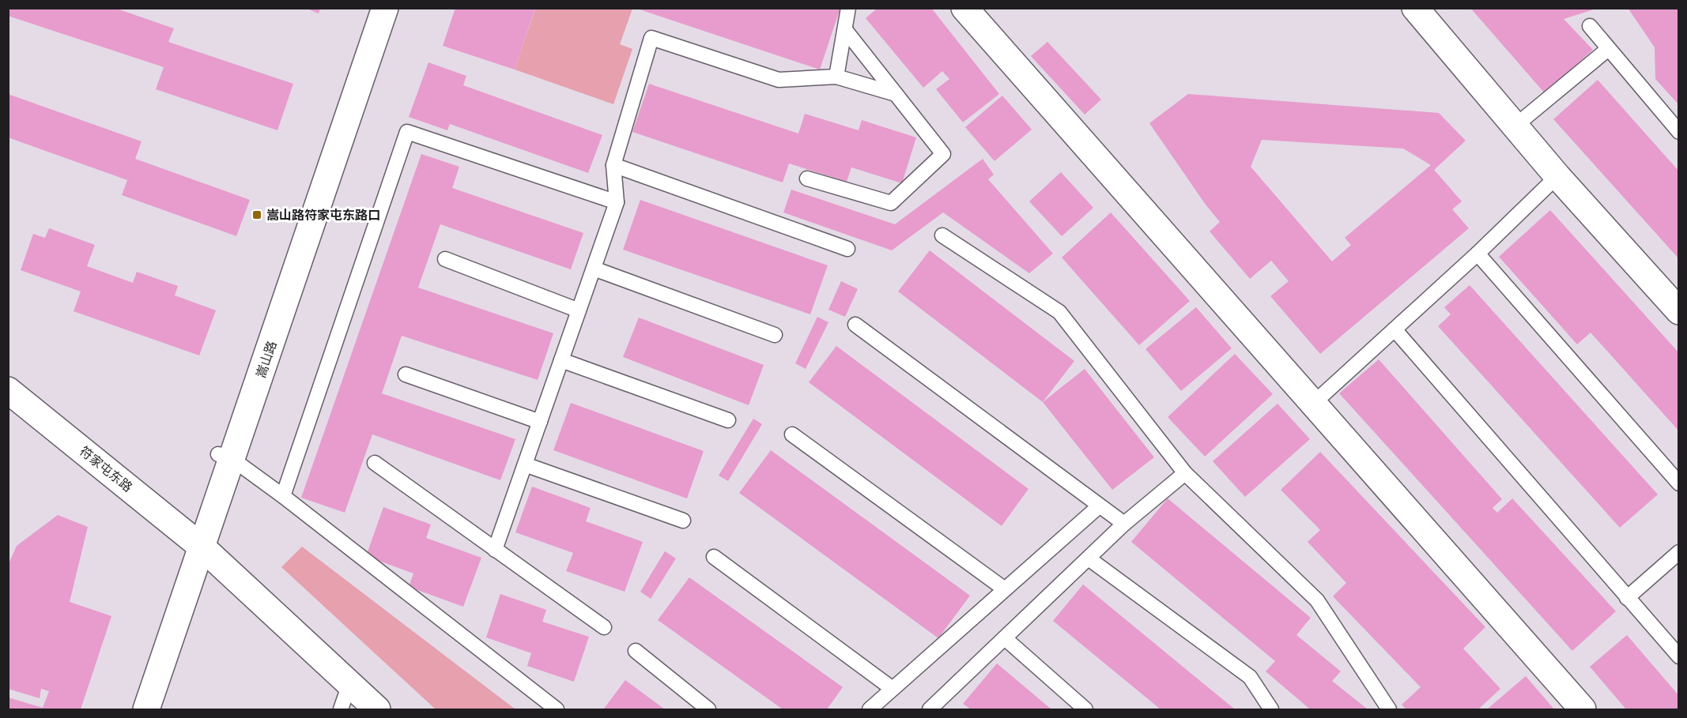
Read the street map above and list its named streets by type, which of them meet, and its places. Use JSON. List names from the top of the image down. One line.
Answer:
{"streets":{"street":["嵩山路","符家屯东路"]},"crossings":[["嵩山路","符家屯东路"]],"places":{"transit":["嵩山路符家屯东路口"]}}
